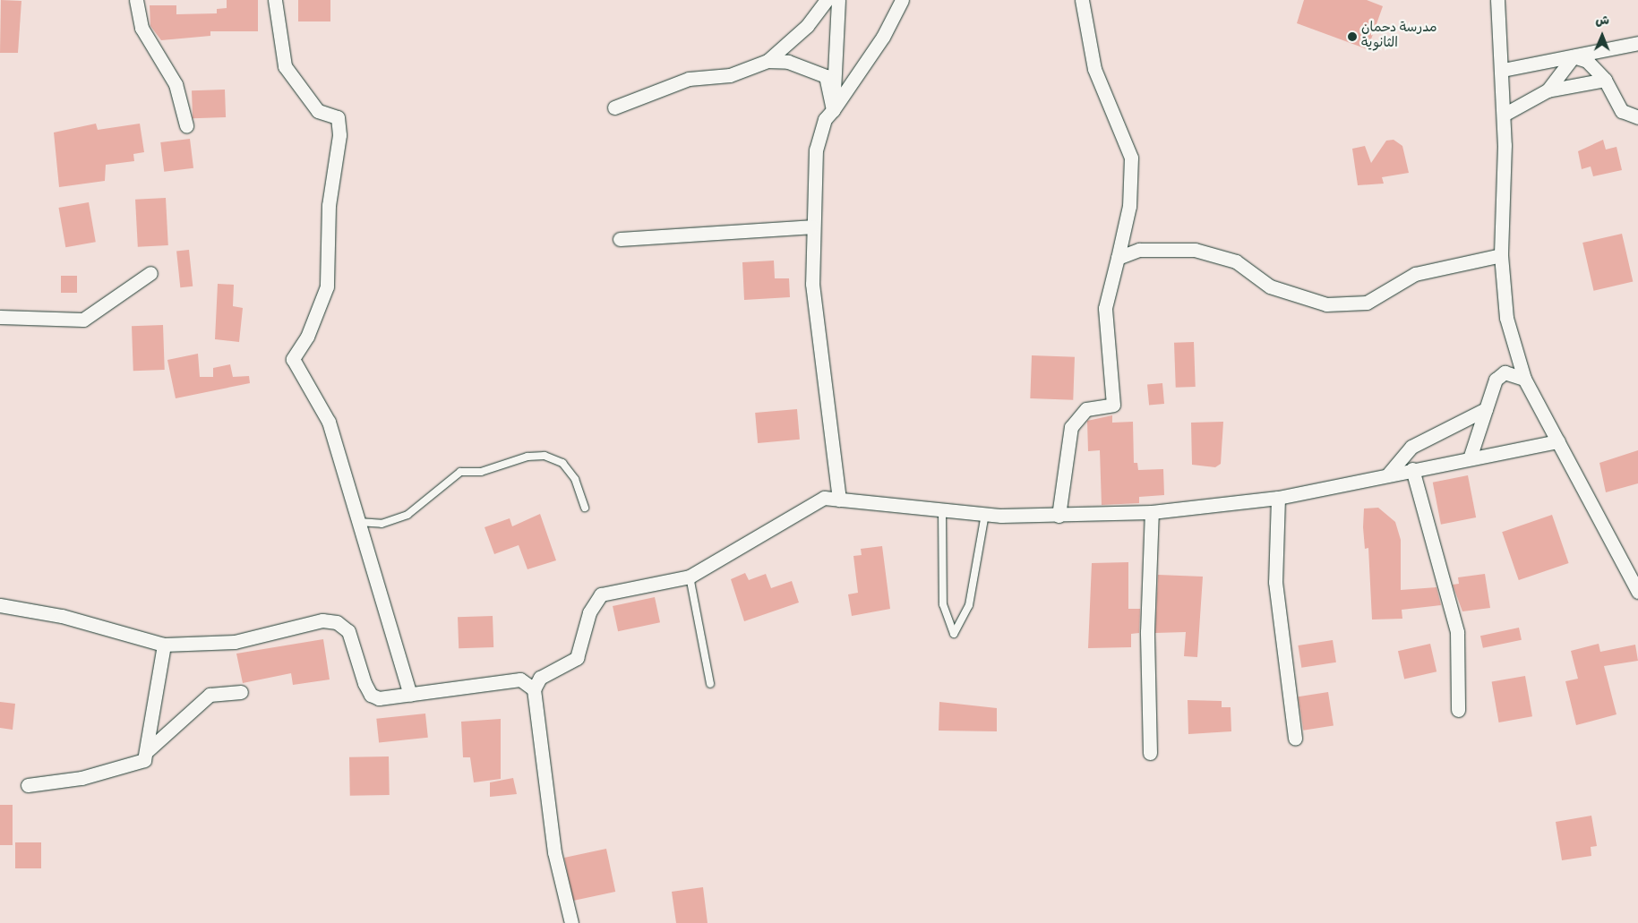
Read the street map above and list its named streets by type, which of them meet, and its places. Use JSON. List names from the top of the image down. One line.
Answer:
{"places":["مدرسة دحمان الثانوية"],"north":"top"}
